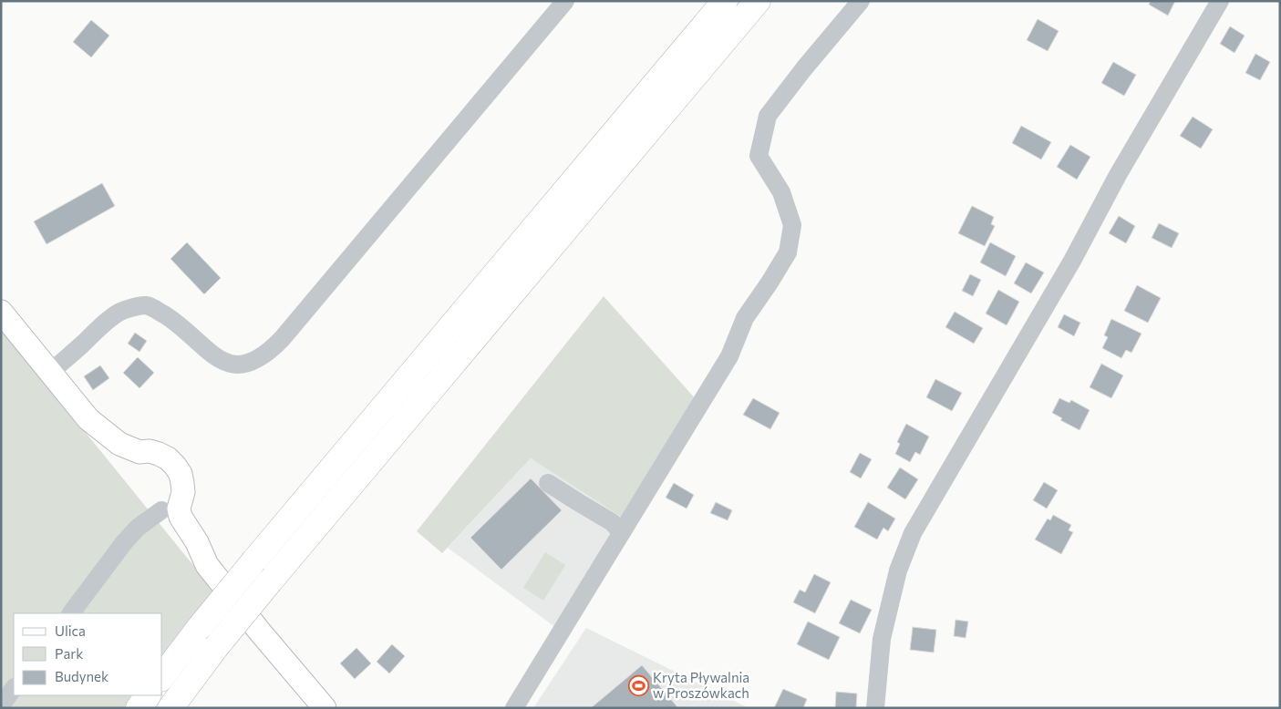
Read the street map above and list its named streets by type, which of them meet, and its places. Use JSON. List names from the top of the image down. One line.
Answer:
{"places":{"sports":["Kryta Pływalnia w Proszówkach"]},"legend":["Ulica","Park","Budynek"]}
